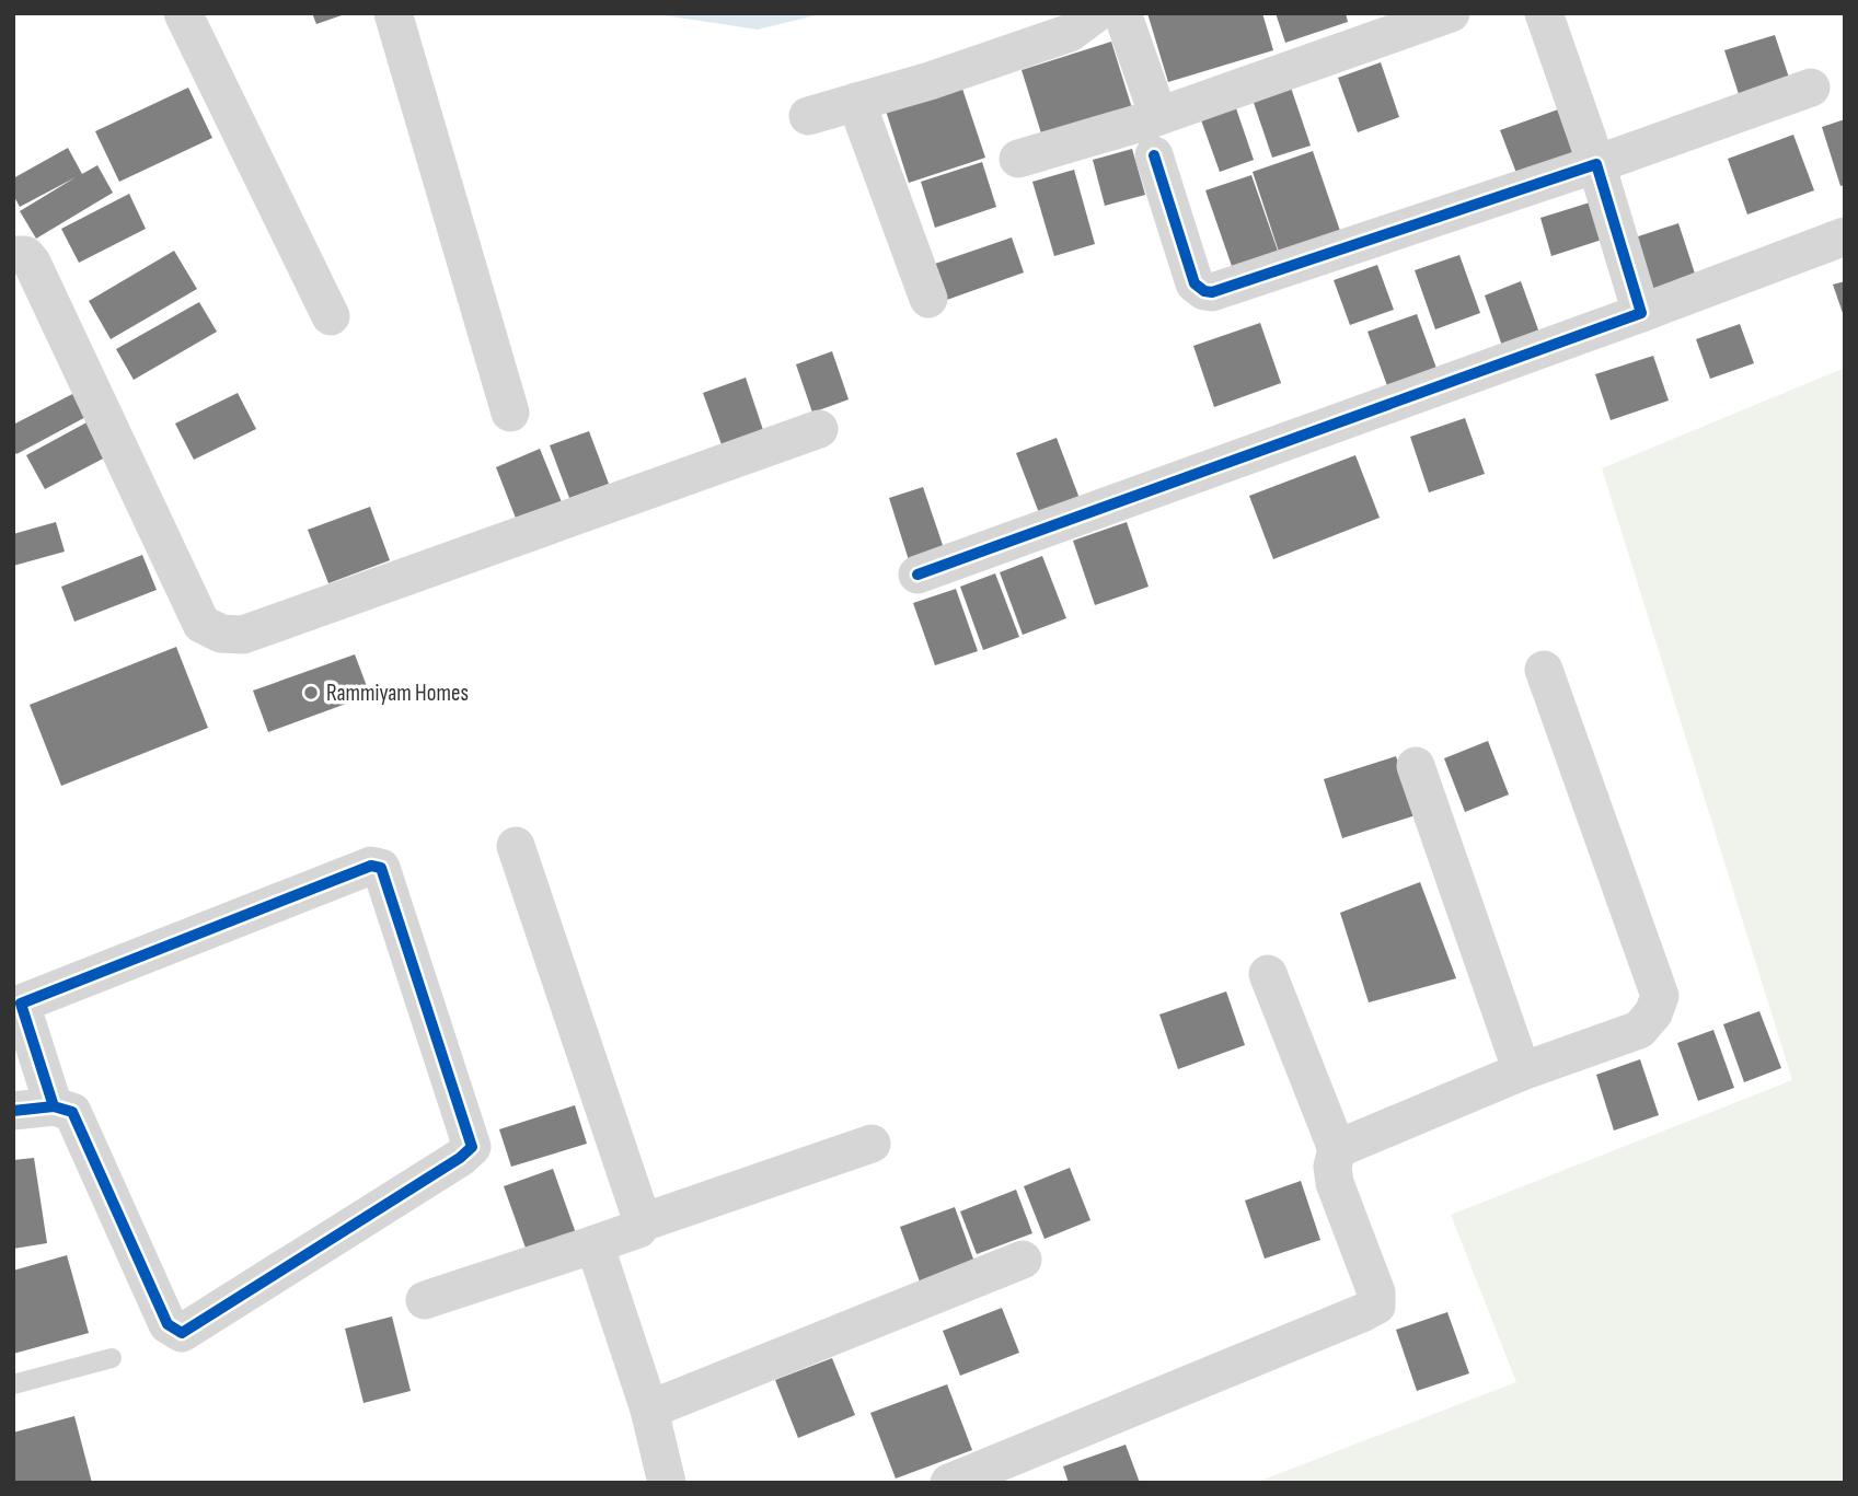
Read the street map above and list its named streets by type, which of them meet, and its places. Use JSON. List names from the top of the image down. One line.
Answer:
{"places":["Rammiyam Homes"]}
